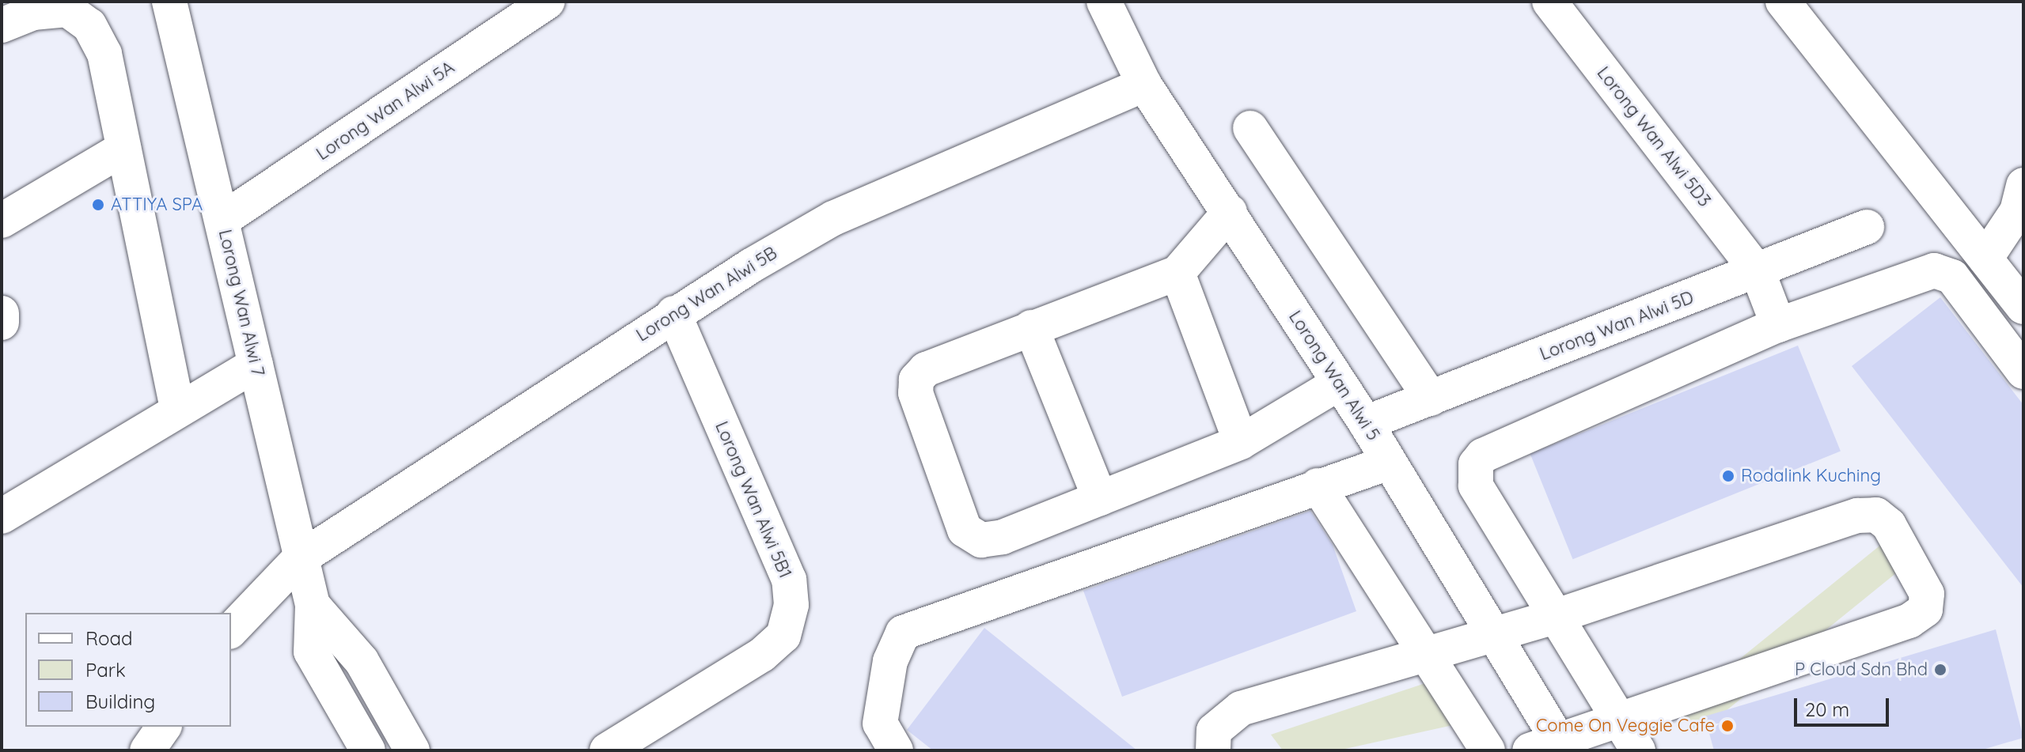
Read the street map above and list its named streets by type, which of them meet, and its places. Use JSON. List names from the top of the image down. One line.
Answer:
{"streets":{"street":["Lorong Wan Alwi 5A","Lorong Wan Alwi 5D3","Lorong Wan Alwi 5B","Lorong Wan Alwi 7","Lorong Wan Alwi 5D","Lorong Wan Alwi 5","Lorong Wan Alwi 5B1"]},"crossings":[["Lorong Wan Alwi 5A","Lorong Wan Alwi 7"],["Lorong Wan Alwi 5D3","Lorong Wan Alwi 5D"],["Lorong Wan Alwi 5B","Lorong Wan Alwi 7"],["Lorong Wan Alwi 5B","Lorong Wan Alwi 5"],["Lorong Wan Alwi 5B","Lorong Wan Alwi 5B1"],["Lorong Wan Alwi 5D","Lorong Wan Alwi 5"]],"places":["ATTIYA SPA","Rodalink Kuching","P Cloud Sdn Bhd","Come On Veggie Cafe"],"legend":["Road","Park","Building"],"scale_bar":"20 m"}
